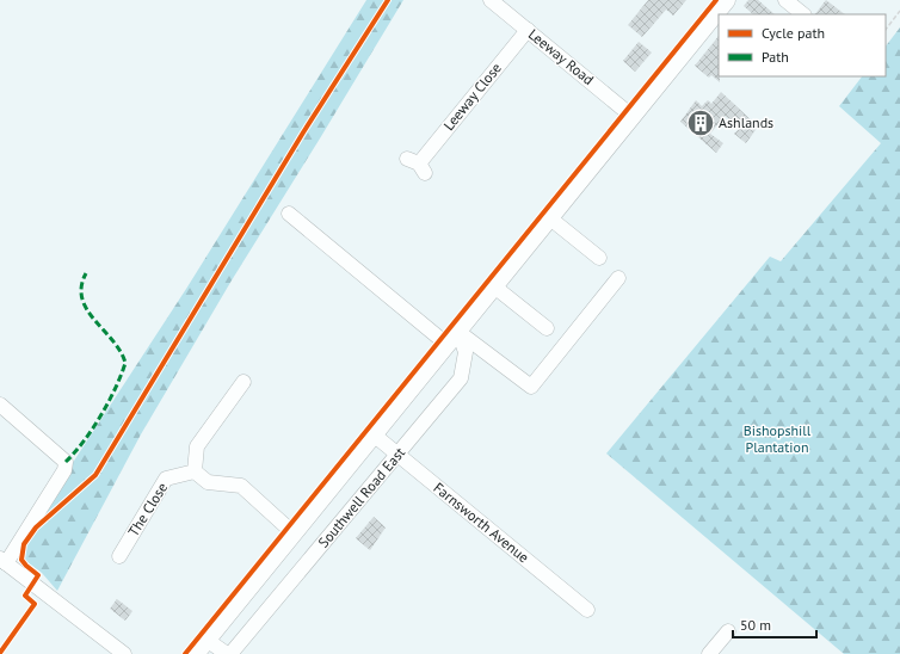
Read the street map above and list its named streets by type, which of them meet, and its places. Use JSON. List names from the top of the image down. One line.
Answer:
{"streets":{"main road":["Southwell Road East"],"street":["Leeway Road","Leeway Close","The Close","Farnsworth Avenue"]},"crossings":[["Leeway Road","Leeway Close"],["Leeway Road","Southwell Road East"],["Southwell Road East","Farnsworth Avenue"]],"parks":["Bishopshill Plantation"],"places":{"building":["Ashlands"]},"legend":["Cycle path","Path"],"scale_bar":"50 m"}
